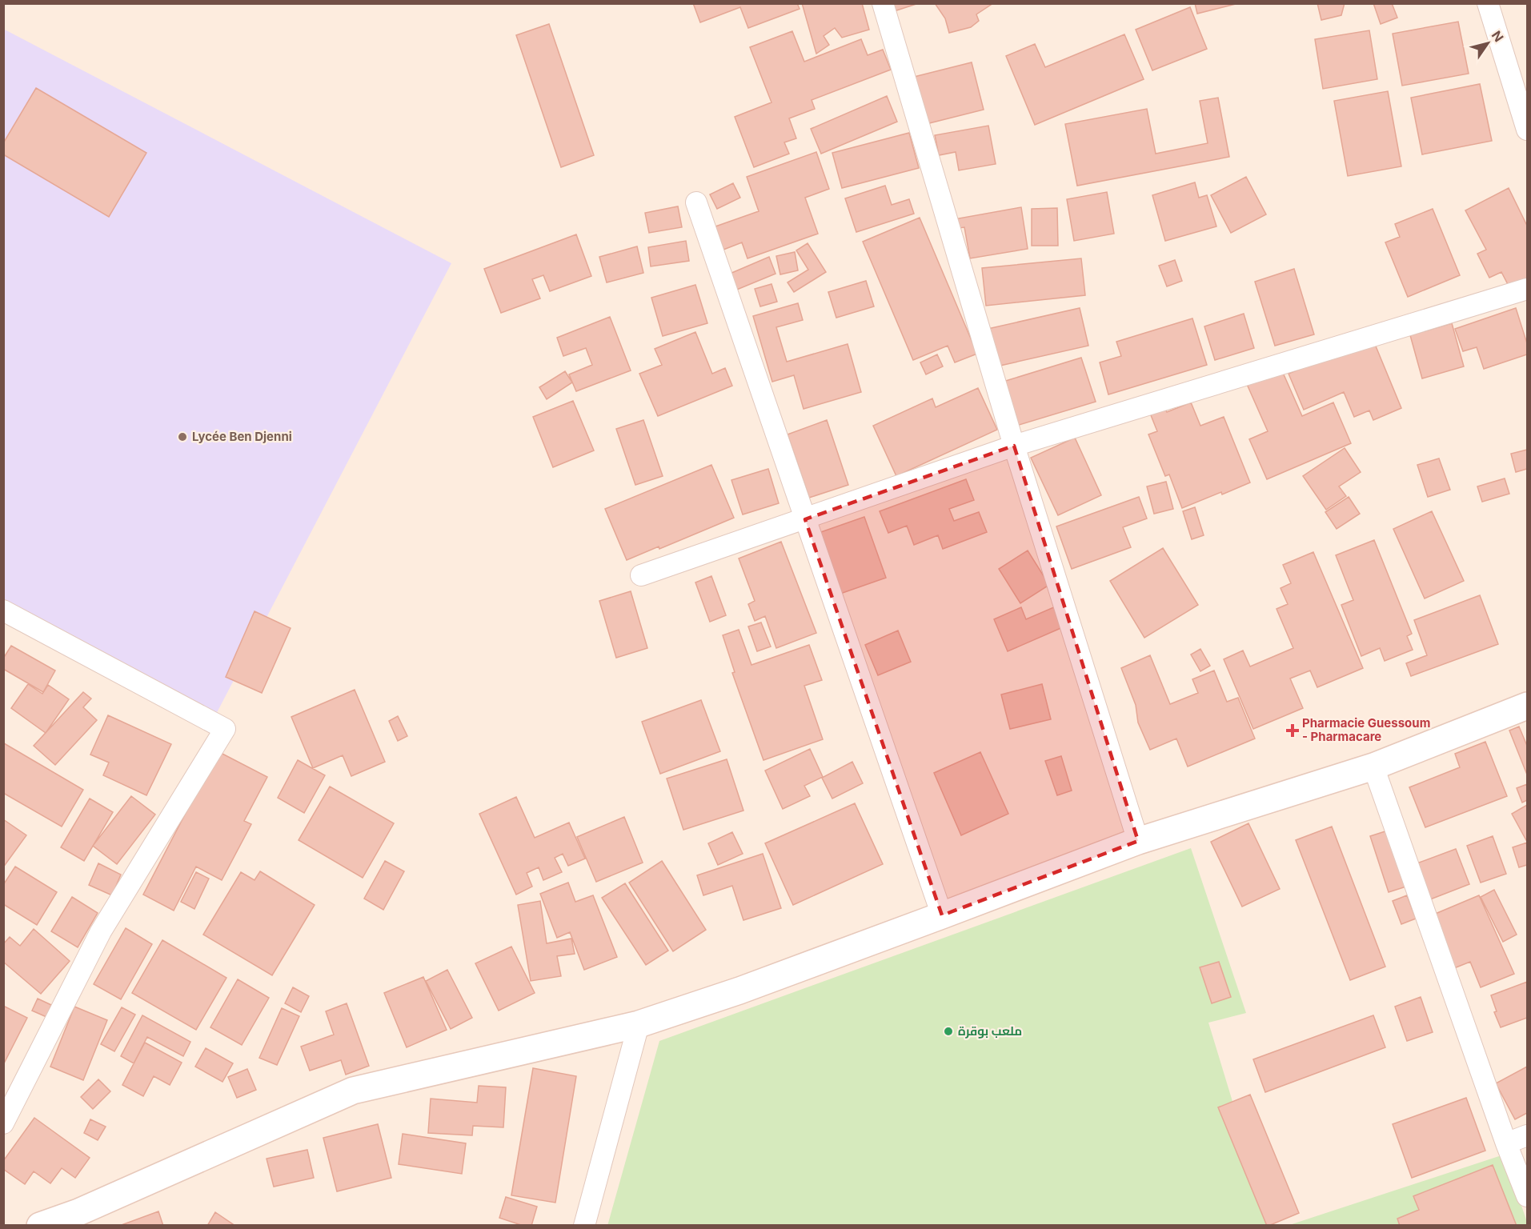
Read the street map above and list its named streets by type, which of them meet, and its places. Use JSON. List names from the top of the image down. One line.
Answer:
{"places":{"other":["Lycée Ben Djenni","ملعب بوقرة"],"health":["Pharmacie Guessoum - Pharmacare"]},"north":"top right"}
